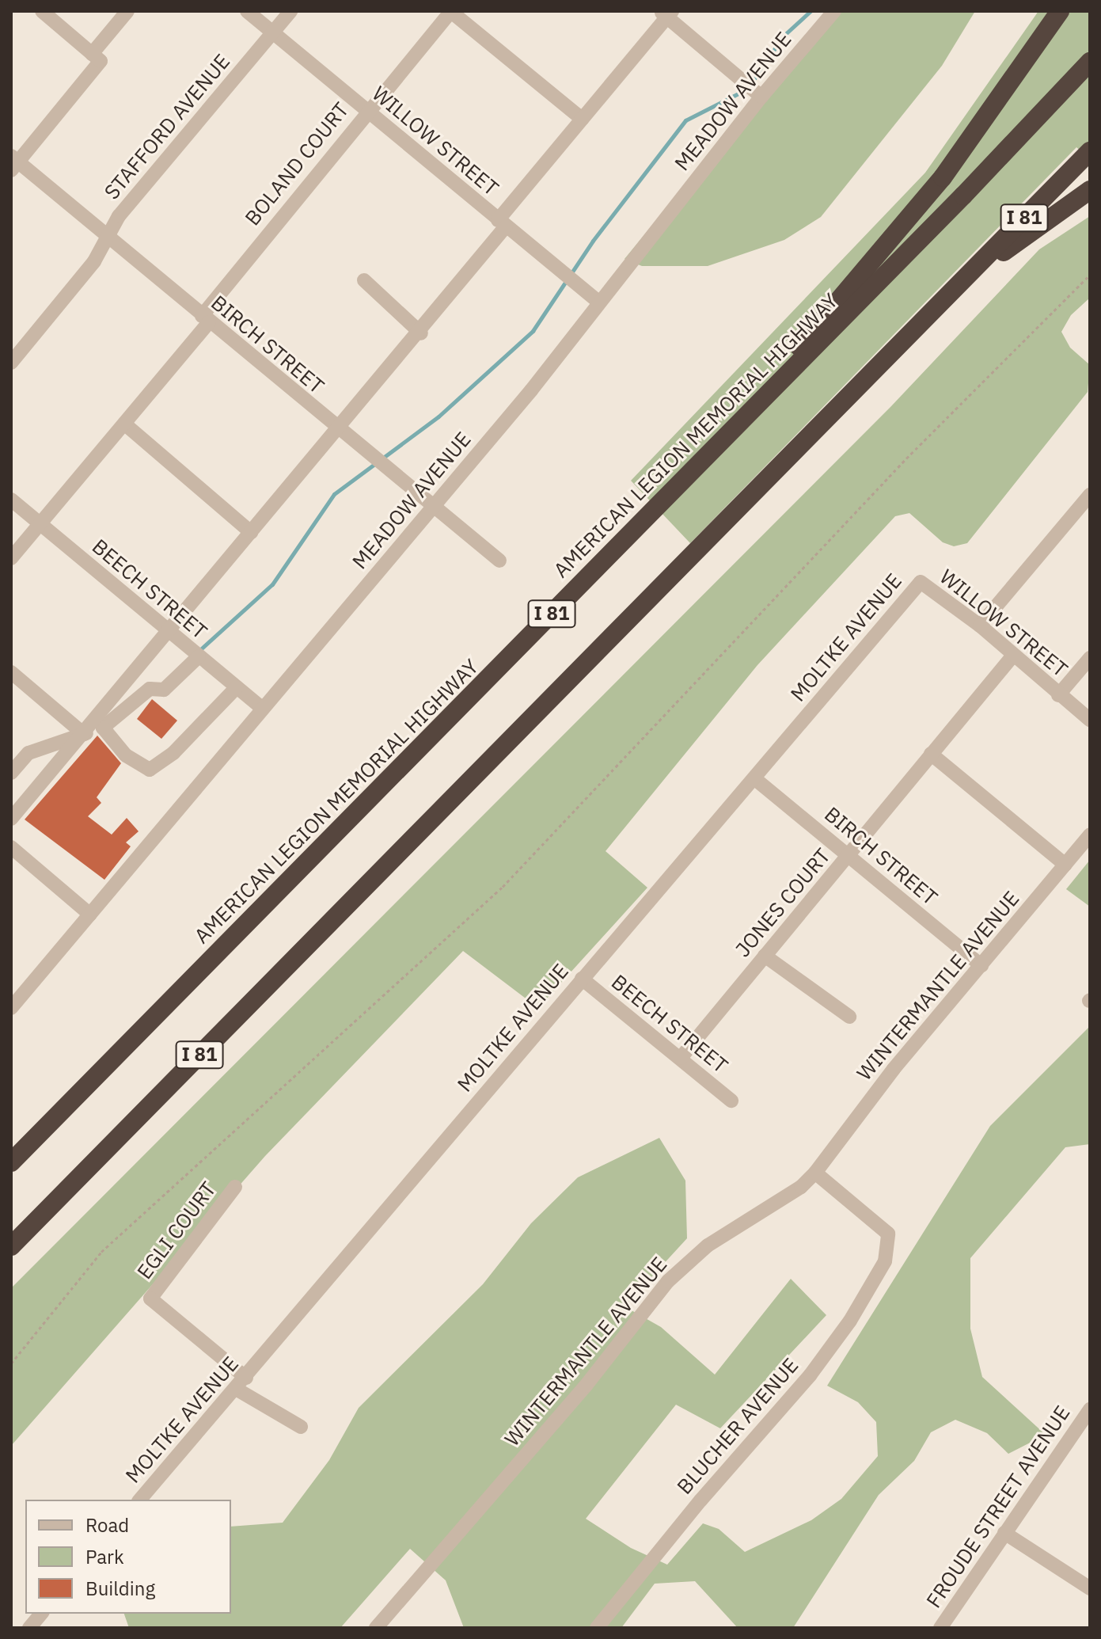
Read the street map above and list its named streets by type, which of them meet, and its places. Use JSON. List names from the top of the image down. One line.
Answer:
{"streets":{"highway":["I 81","AMERICAN LEGION MEMORIAL HIGHWAY"],"street":["MEADOW AVENUE","STAFFORD AVENUE","WILLOW STREET","BOLAND COURT","BIRCH STREET","BEECH STREET","MOLTKE AVENUE","JONES COURT","WINTERMANTLE AVENUE","EGLI COURT","BLUCHER AVENUE","FROUDE STREET AVENUE"]},"crossings":[["MEADOW AVENUE","WILLOW STREET"],["MEADOW AVENUE","BIRCH STREET"],["MEADOW AVENUE","BEECH STREET"],["STAFFORD AVENUE","WILLOW STREET"],["STAFFORD AVENUE","BIRCH STREET"],["WILLOW STREET","BOLAND COURT"],["WILLOW STREET","MOLTKE AVENUE"],["WILLOW STREET","JONES COURT"],["BOLAND COURT","BIRCH STREET"],["BOLAND COURT","BEECH STREET"],["BIRCH STREET","MOLTKE AVENUE"],["BIRCH STREET","JONES COURT"],["BIRCH STREET","WINTERMANTLE AVENUE"],["BEECH STREET","MOLTKE AVENUE"],["BEECH STREET","JONES COURT"],["MOLTKE AVENUE","EGLI COURT"],["WINTERMANTLE AVENUE","BLUCHER AVENUE"]],"legend":["Road","Park","Building"]}
